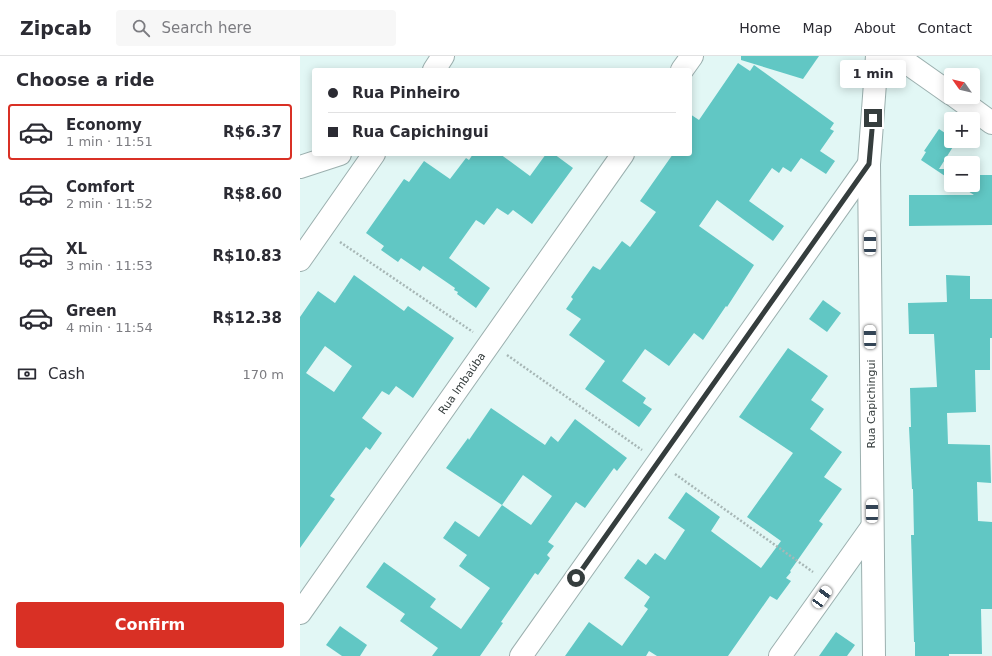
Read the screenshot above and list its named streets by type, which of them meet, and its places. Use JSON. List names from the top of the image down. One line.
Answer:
{"streets":{"street":["Rua Imbaúba","Rua Capichingui"]},"north":"top left","page":{"header":"Zipcab","search":"Search here","nav":["Home","Map","About","Contact"],"heading":"Choose a ride","bubble":"1 min","map_buttons":["+","−"],"banner":["Rua Pinheiro","Rua Capichingui"],"list":[{"name":"Economy","note":"1 min · 11:51","value":"R$6.37"},{"name":"Comfort","note":"2 min · 11:52","value":"R$8.60"},{"name":"XL","note":"3 min · 11:53","value":"R$10.83"},{"name":"Green","note":"4 min · 11:54","value":"R$12.38"}],"pay":["Cash","170 m"],"buttons":"Confirm"}}
